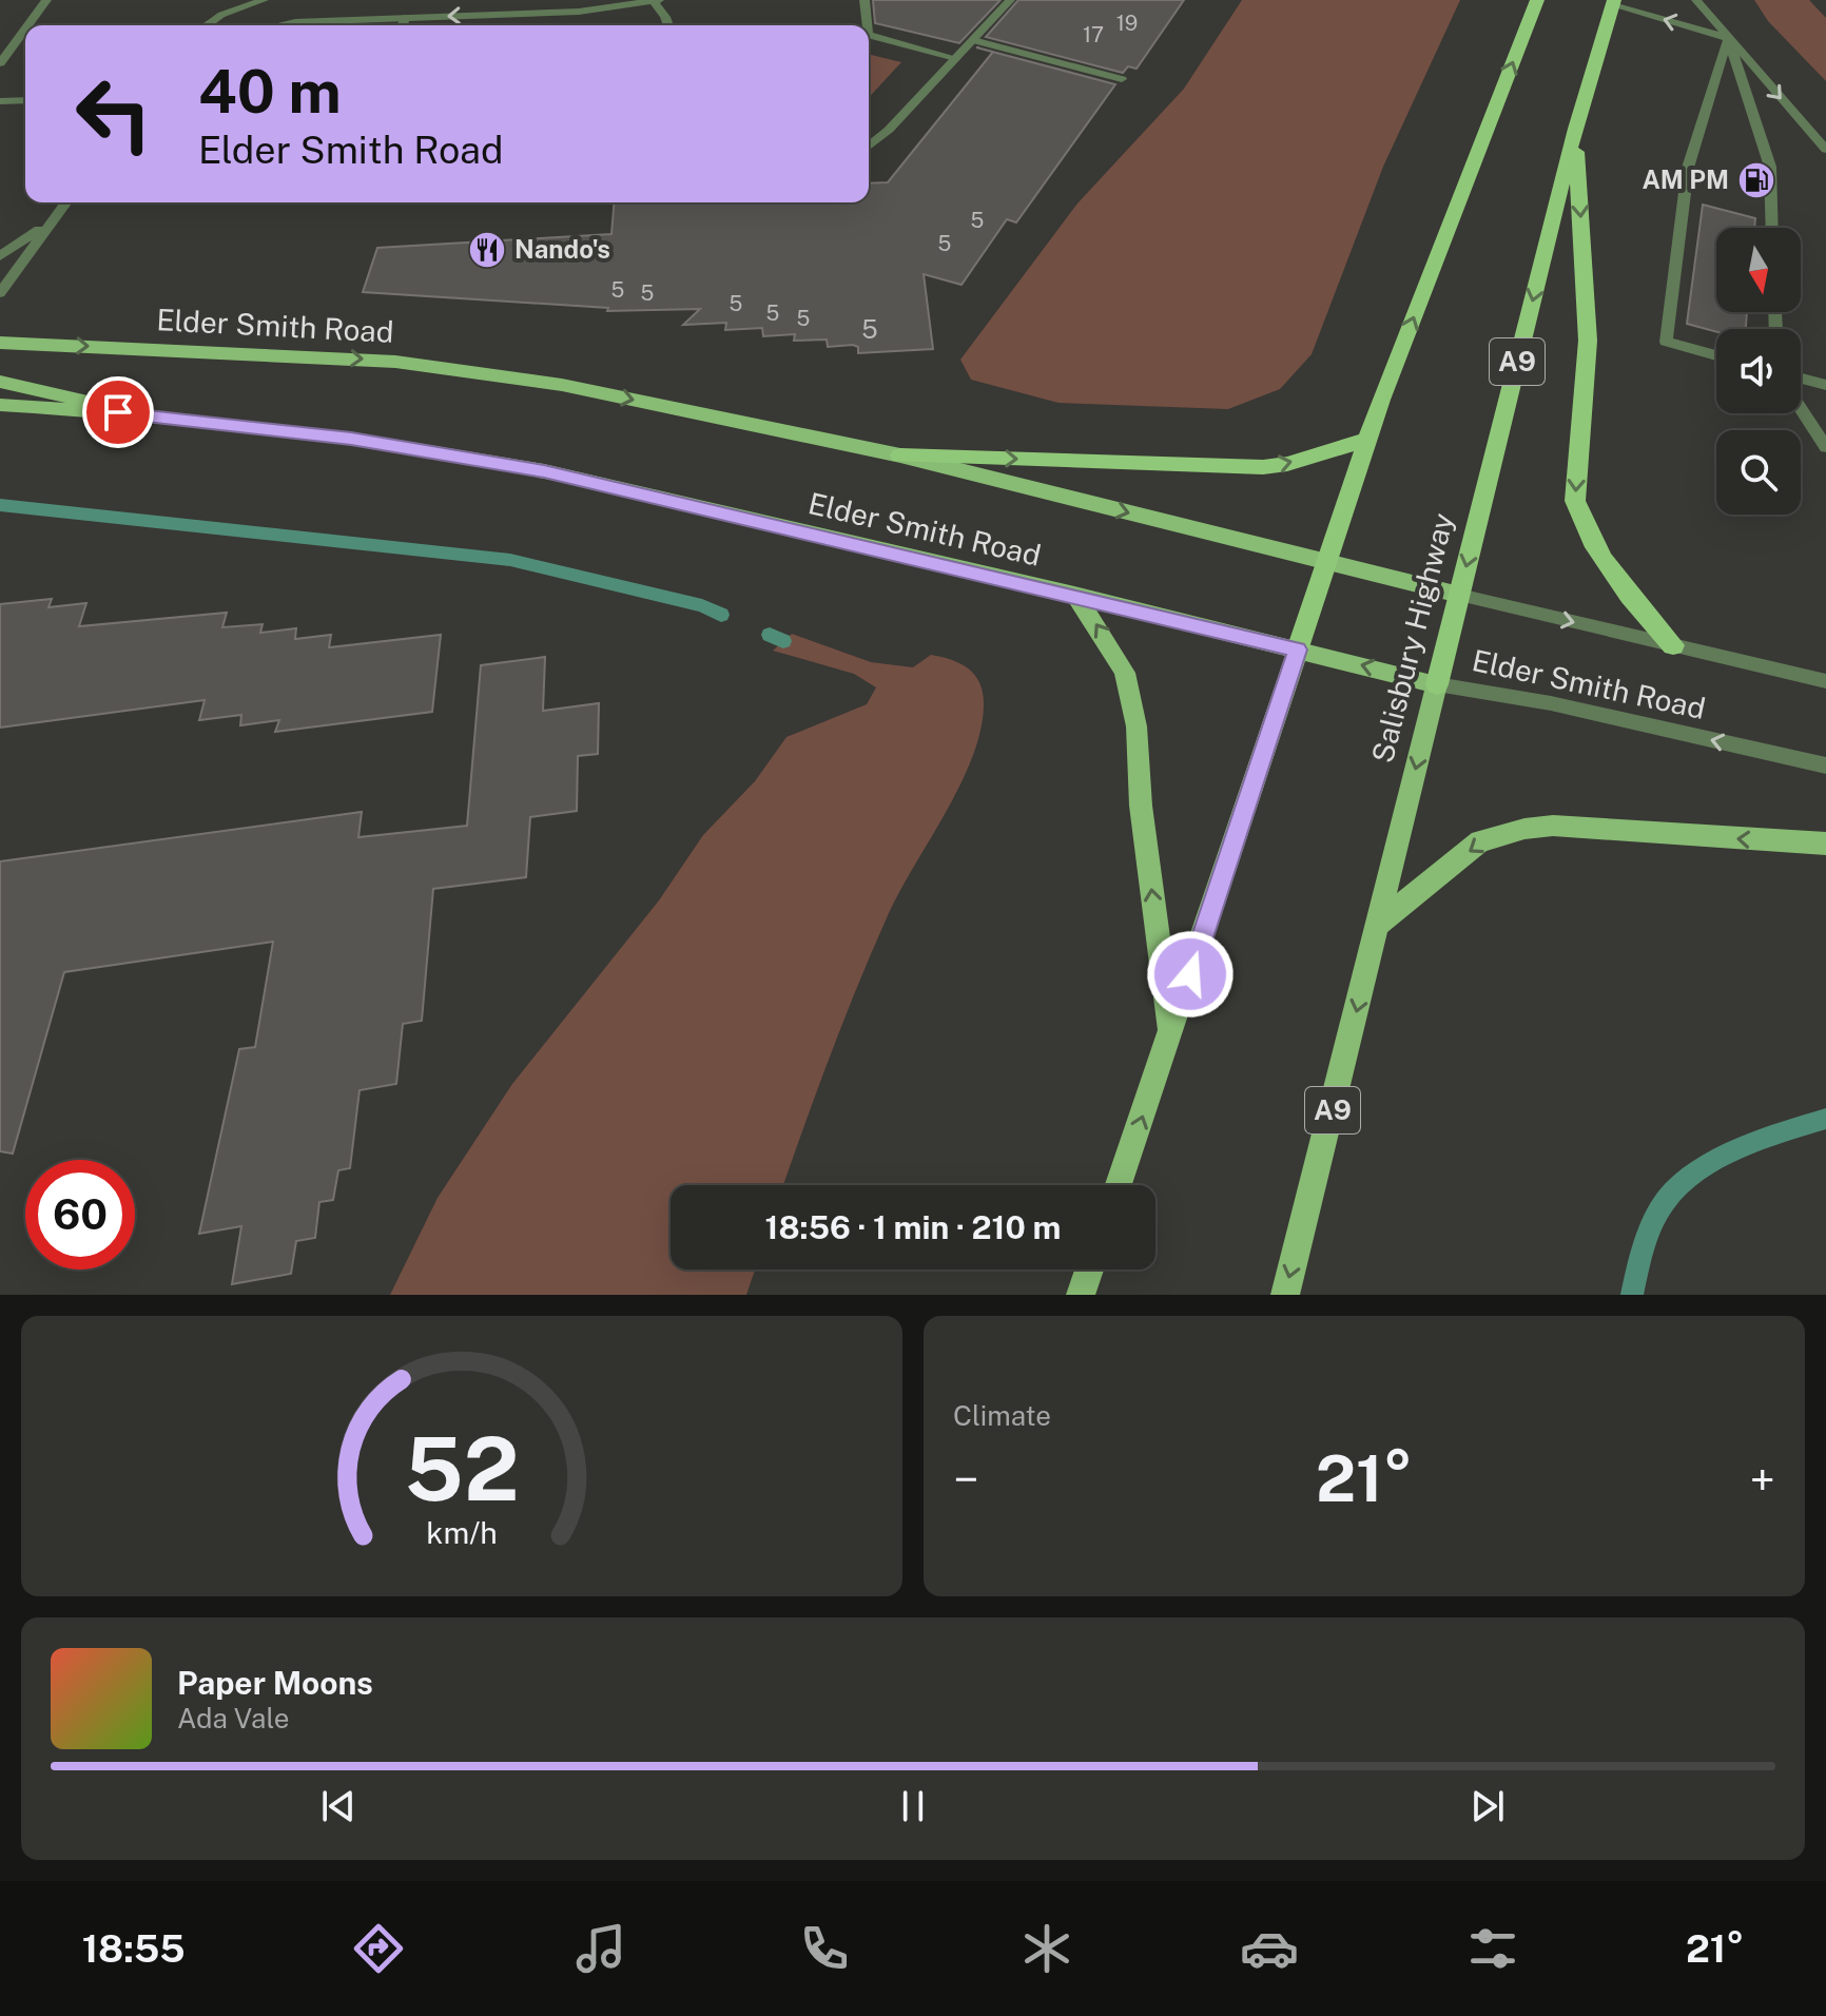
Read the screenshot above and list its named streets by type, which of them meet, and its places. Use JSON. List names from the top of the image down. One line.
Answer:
{"streets":{"highway":["A9","Salisbury Highway"],"main road":["Elder Smith Road"]},"crossings":[["Elder Smith Road","Salisbury Highway"]],"places":{"fuel station":["AM PM"],"restaurant":["Nando's"]},"house_numbers":["19","17","5","5","5","5","5","5","5","5"],"north":"bottom","page":{"turn":["40 m","Elder Smith Road"],"limit":"60","trip":"18:56 · 1 min · 210 m","tile":"Climate","heat":["−","21°","+"],"song":["Paper Moons","Ada Vale"],"tabs":["18:55","21°"],"gauge":["52","km/h"]}}
